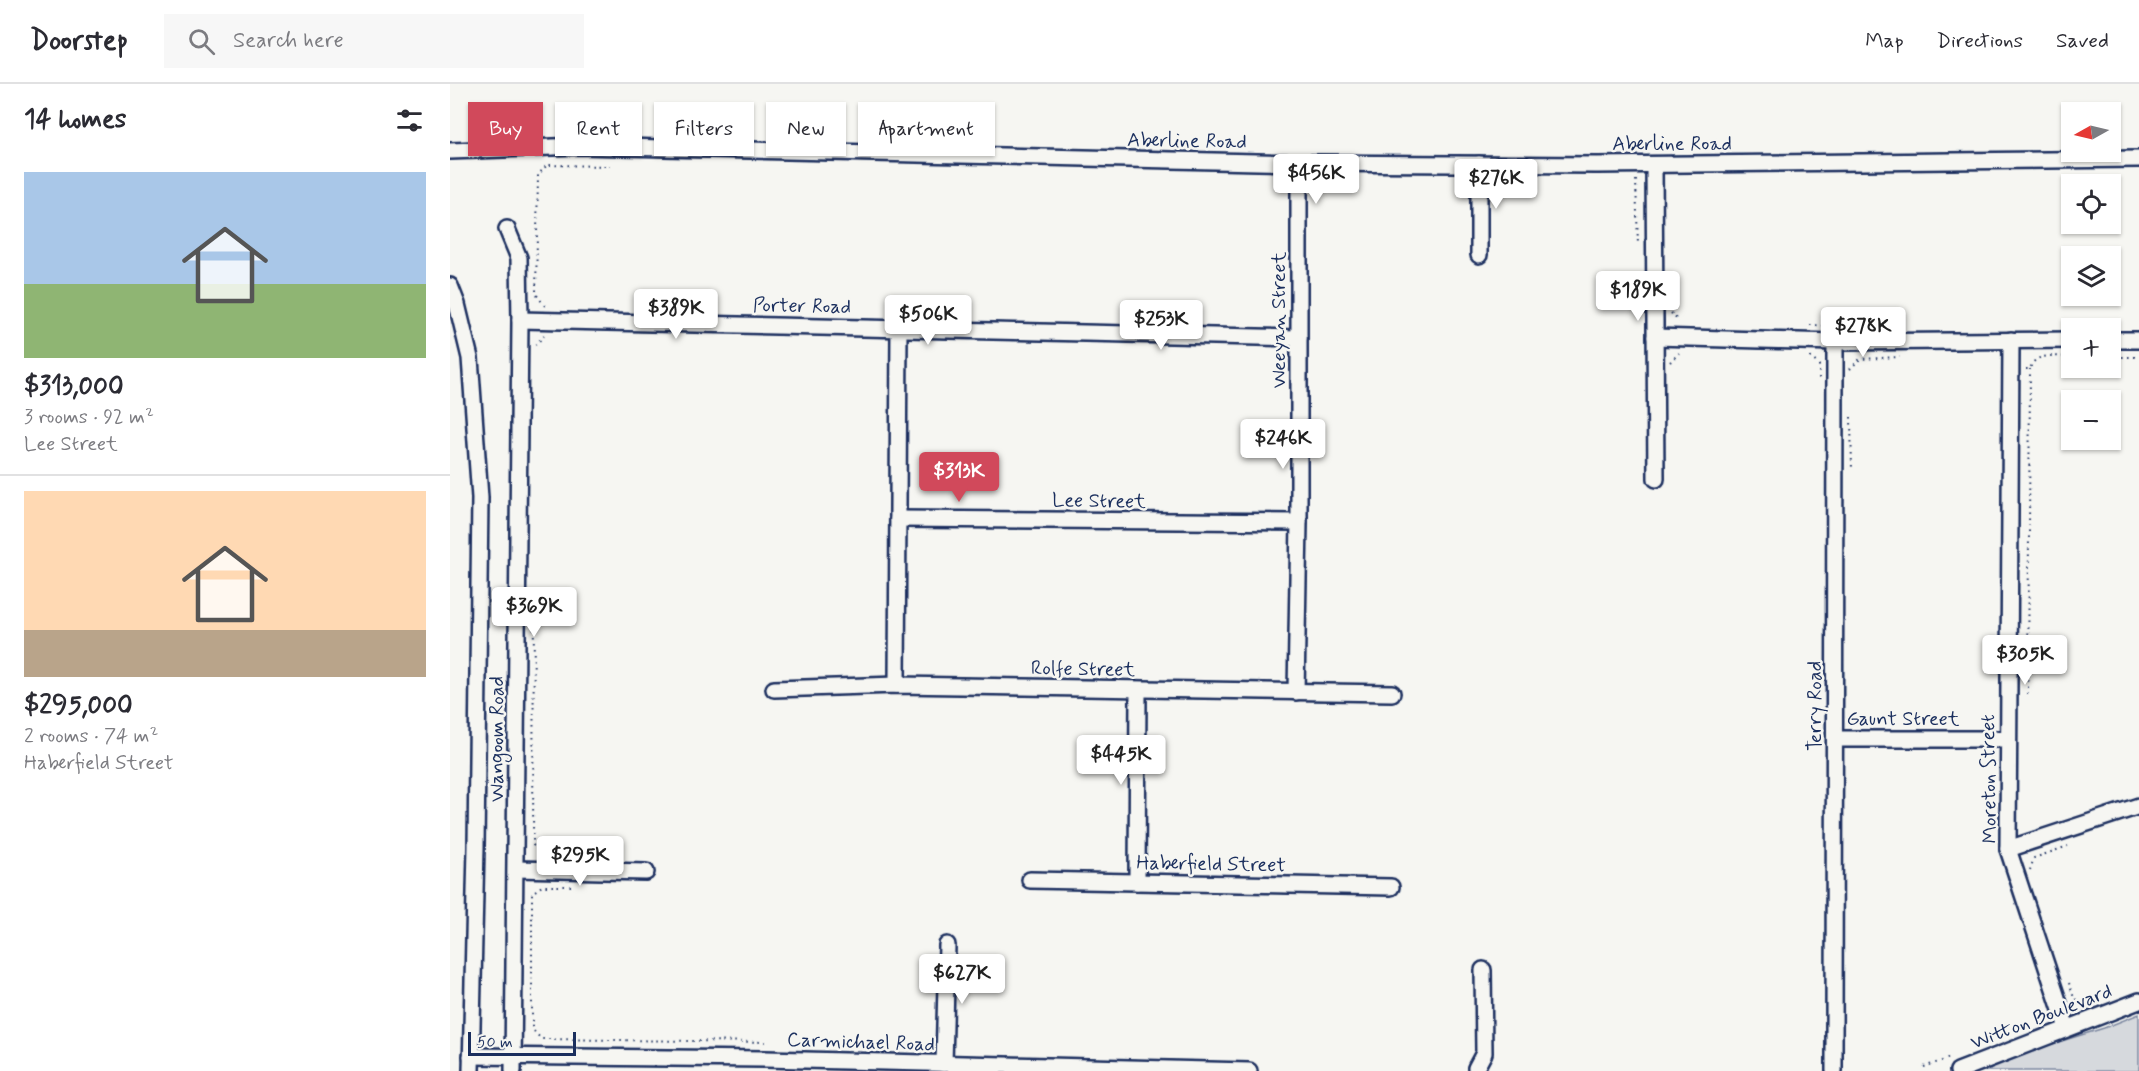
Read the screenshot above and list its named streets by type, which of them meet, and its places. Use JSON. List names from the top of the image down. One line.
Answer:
{"streets":{"street":["Aberline Road","Porter Road","Weeyan Street","Lee Street","Rolfe Street","Terry Road","Gaunt Street","Wangoom Road","Moreton Street","Haberfield Street","Witton Boulevard","Carmichael Road"]},"crossings":[["Aberline Road","Weeyan Street"],["Porter Road","Weeyan Street"],["Porter Road","Wangoom Road"],["Weeyan Street","Lee Street"],["Weeyan Street","Rolfe Street"],["Terry Road","Gaunt Street"],["Gaunt Street","Moreton Street"],["Wangoom Road","Carmichael Road"],["Moreton Street","Witton Boulevard"]],"scale_bar":"50 m","north":"left","page":{"header":"Doorstep","search":"Search here","nav":["Map","Directions","Saved"],"heading":"14 homes","map_buttons":["+","−"],"chip":["Buy","Rent","Filters","New","Apartment"],"price":["$456K","$276K","$189K","$389K","$506K","$253K","$278K","$246K","$313K","$369K","$305K","$445K","$295K","$627K"],"list":[{"name":"$313,000","note":"3 rooms · 92 m² · Lee Street"},{"name":"$295,000","note":"2 rooms · 74 m² · Haberfield Street"}],"scale":"50 m"}}
